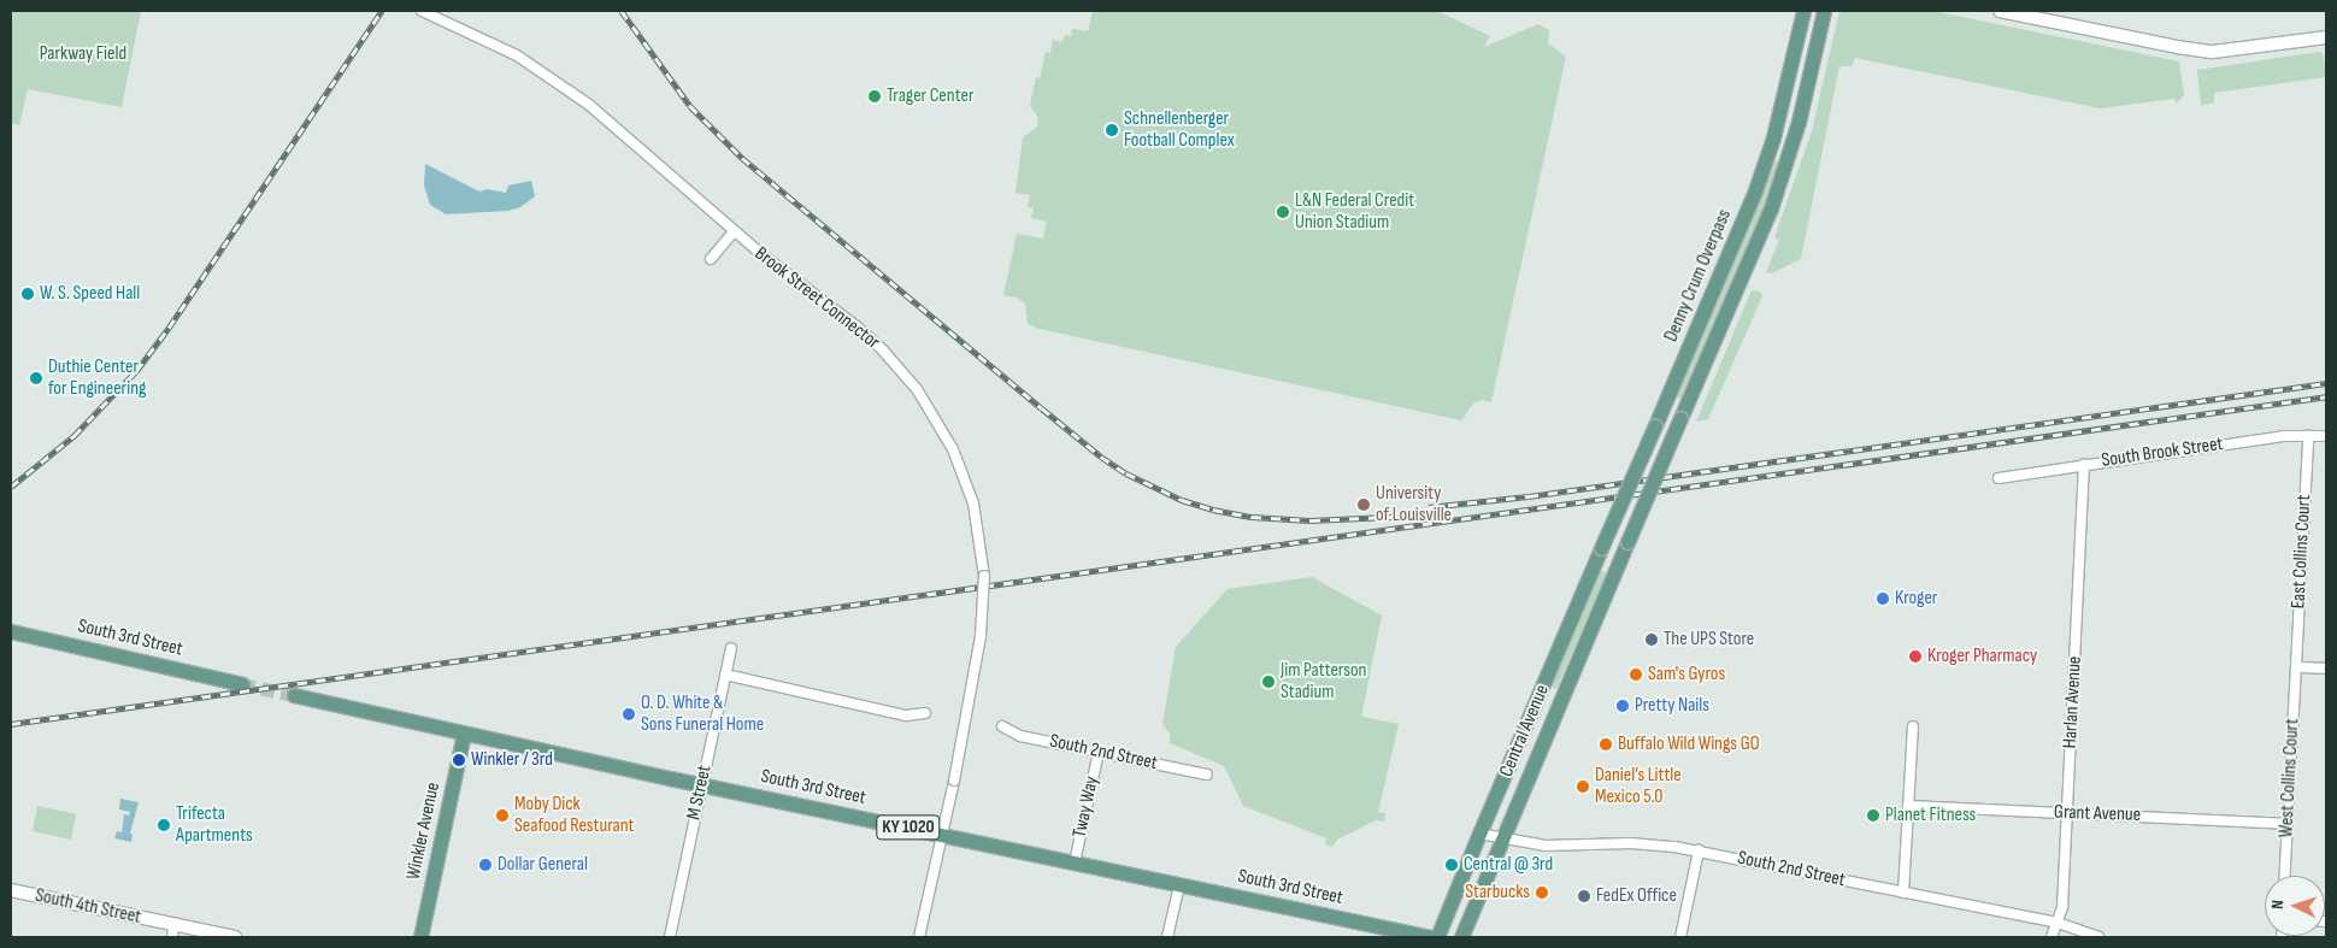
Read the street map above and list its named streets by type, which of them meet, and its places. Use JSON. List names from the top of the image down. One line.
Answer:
{"streets":{"main road":["Denny Crum Overpass","South 3rd Street","Central Avenue","KY 1020","Winkler Avenue"],"street":["Brook Street Connector","South Brook Street","East Collins Court","Harlan Avenue","South 2nd Street","West Collins Court","M Street","Tway Way","Grant Avenue","South 4th Street"]},"crossings":[["Denny Crum Overpass","Central Avenue"],["Brook Street Connector","South 3rd Street"],["South Brook Street","East Collins Court"],["South Brook Street","Harlan Avenue"],["East Collins Court","West Collins Court"],["South 3rd Street","M Street"],["South 3rd Street","Tway Way"],["South 3rd Street","Winkler Avenue"],["Harlan Avenue","South 2nd Street"],["Harlan Avenue","Grant Avenue"],["Central Avenue","South 2nd Street"],["South 2nd Street","Tway Way"],["West Collins Court","Grant Avenue"]],"parks":["Parkway Field"],"places":["Trager Center","Schnellenberger Football Complex","L&N Federal Credit Union Stadium","W. S. Speed Hall","Duthie Center for Engineering","University of Louisville","Kroger","The UPS Store","Kroger Pharmacy","Sam's Gyros","Jim Patterson Stadium","Pretty Nails","O. D. White & Sons Funeral Home","Buffalo Wild Wings GO","Winkler / 3rd","Daniel’s Little Mexico 5.0","Moby Dick Seafood Resturant","Planet Fitness","Trifecta Apartments","Dollar General","Central @ 3rd","Starbucks","FedEx Office"],"north":"left"}
